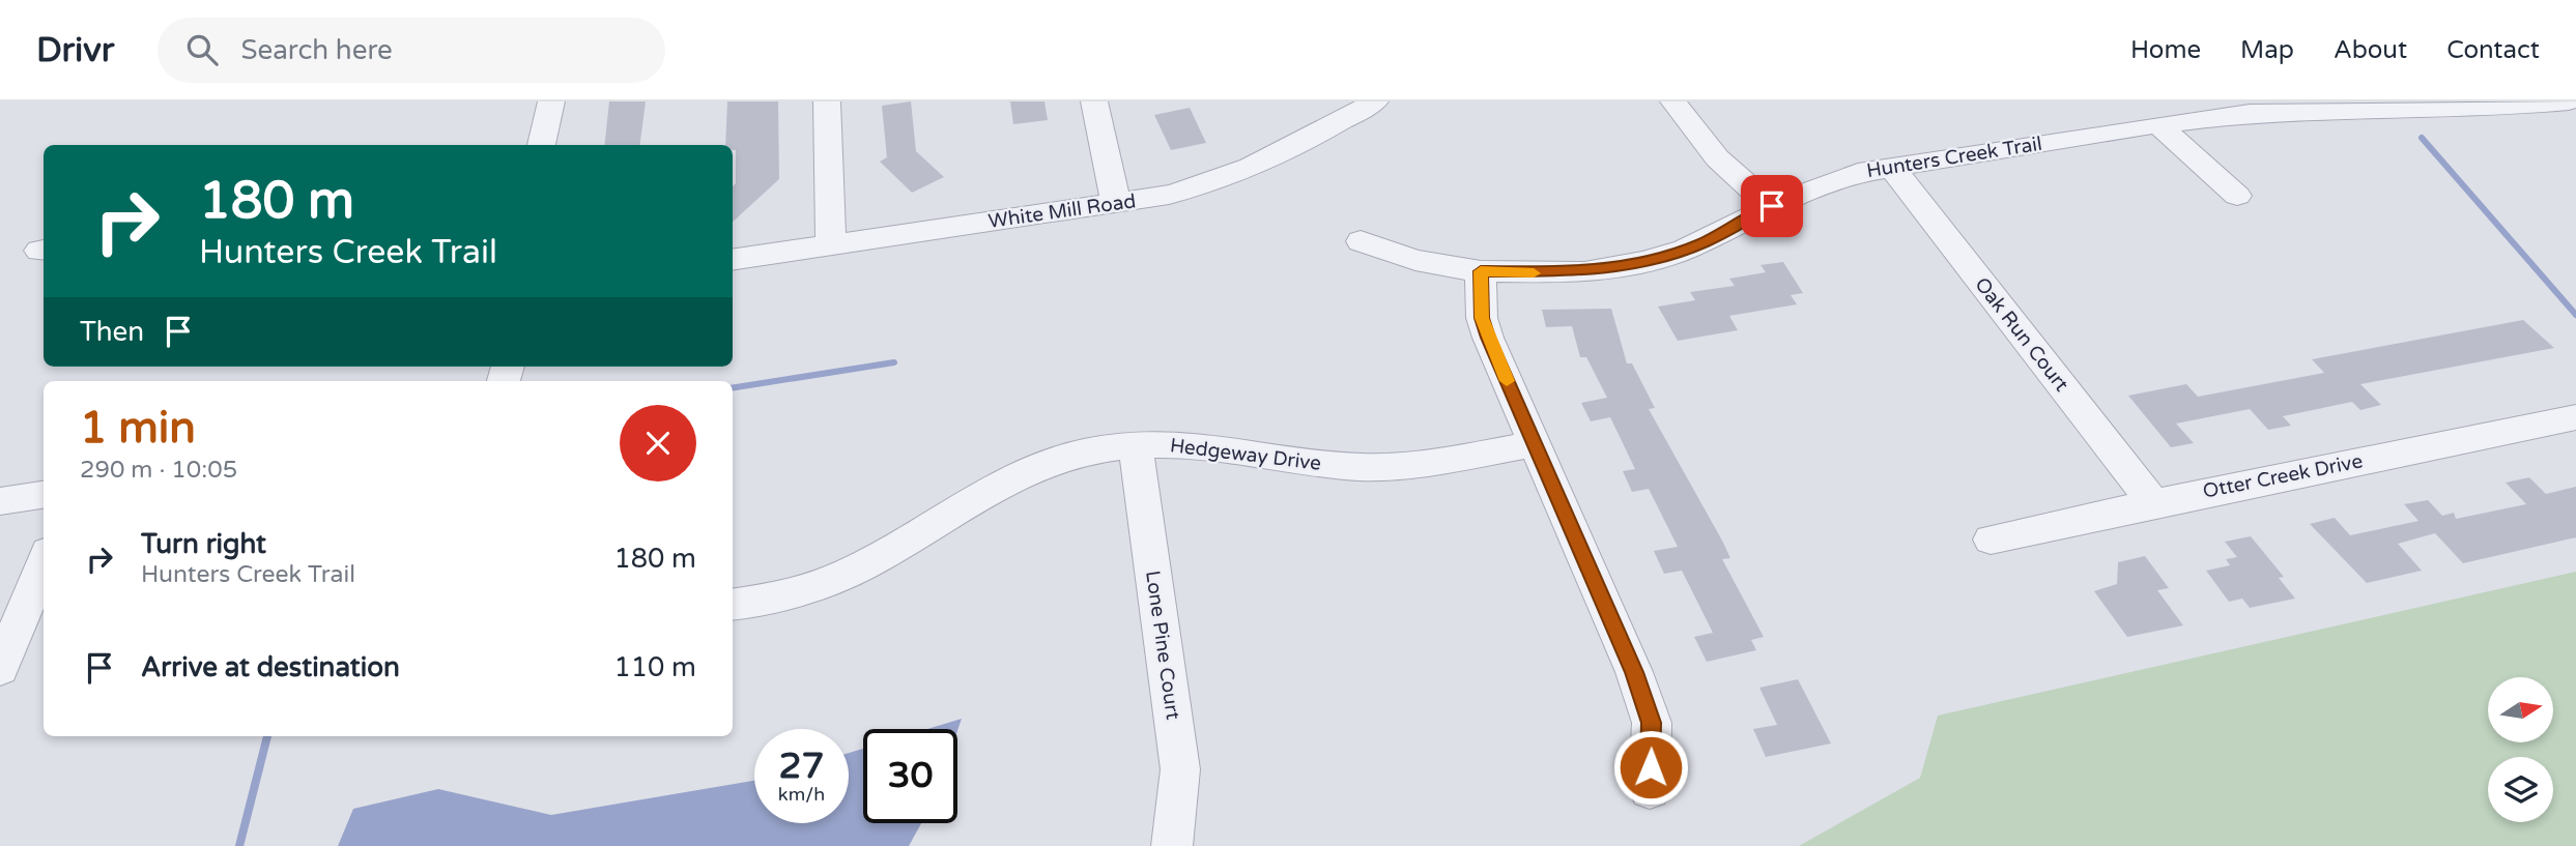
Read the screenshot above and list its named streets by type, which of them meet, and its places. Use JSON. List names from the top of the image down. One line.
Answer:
{"streets":{"street":["Hunters Creek Trail","White Mill Road","Oak Run Court","Hedgeway Drive","Otter Creek Drive","Lone Pine Court"]},"crossings":[["Hunters Creek Trail","Oak Run Court"],["Oak Run Court","Otter Creek Drive"],["Hedgeway Drive","Lone Pine Court"]],"north":"right","page":{"header":"Drivr","search":"Search here","nav":["Home","Map","About","Contact"],"turn":["180 m","Hunters Creek Trail"],"then":"Then","heading":["1 min","290 m · 10:05"],"list":[{"name":"Turn right","note":"Hunters Creek Trail","value":"180 m"},{"name":"Arrive at destination","value":"110 m"}],"speed":"27 km/h","limit":"30"}}
